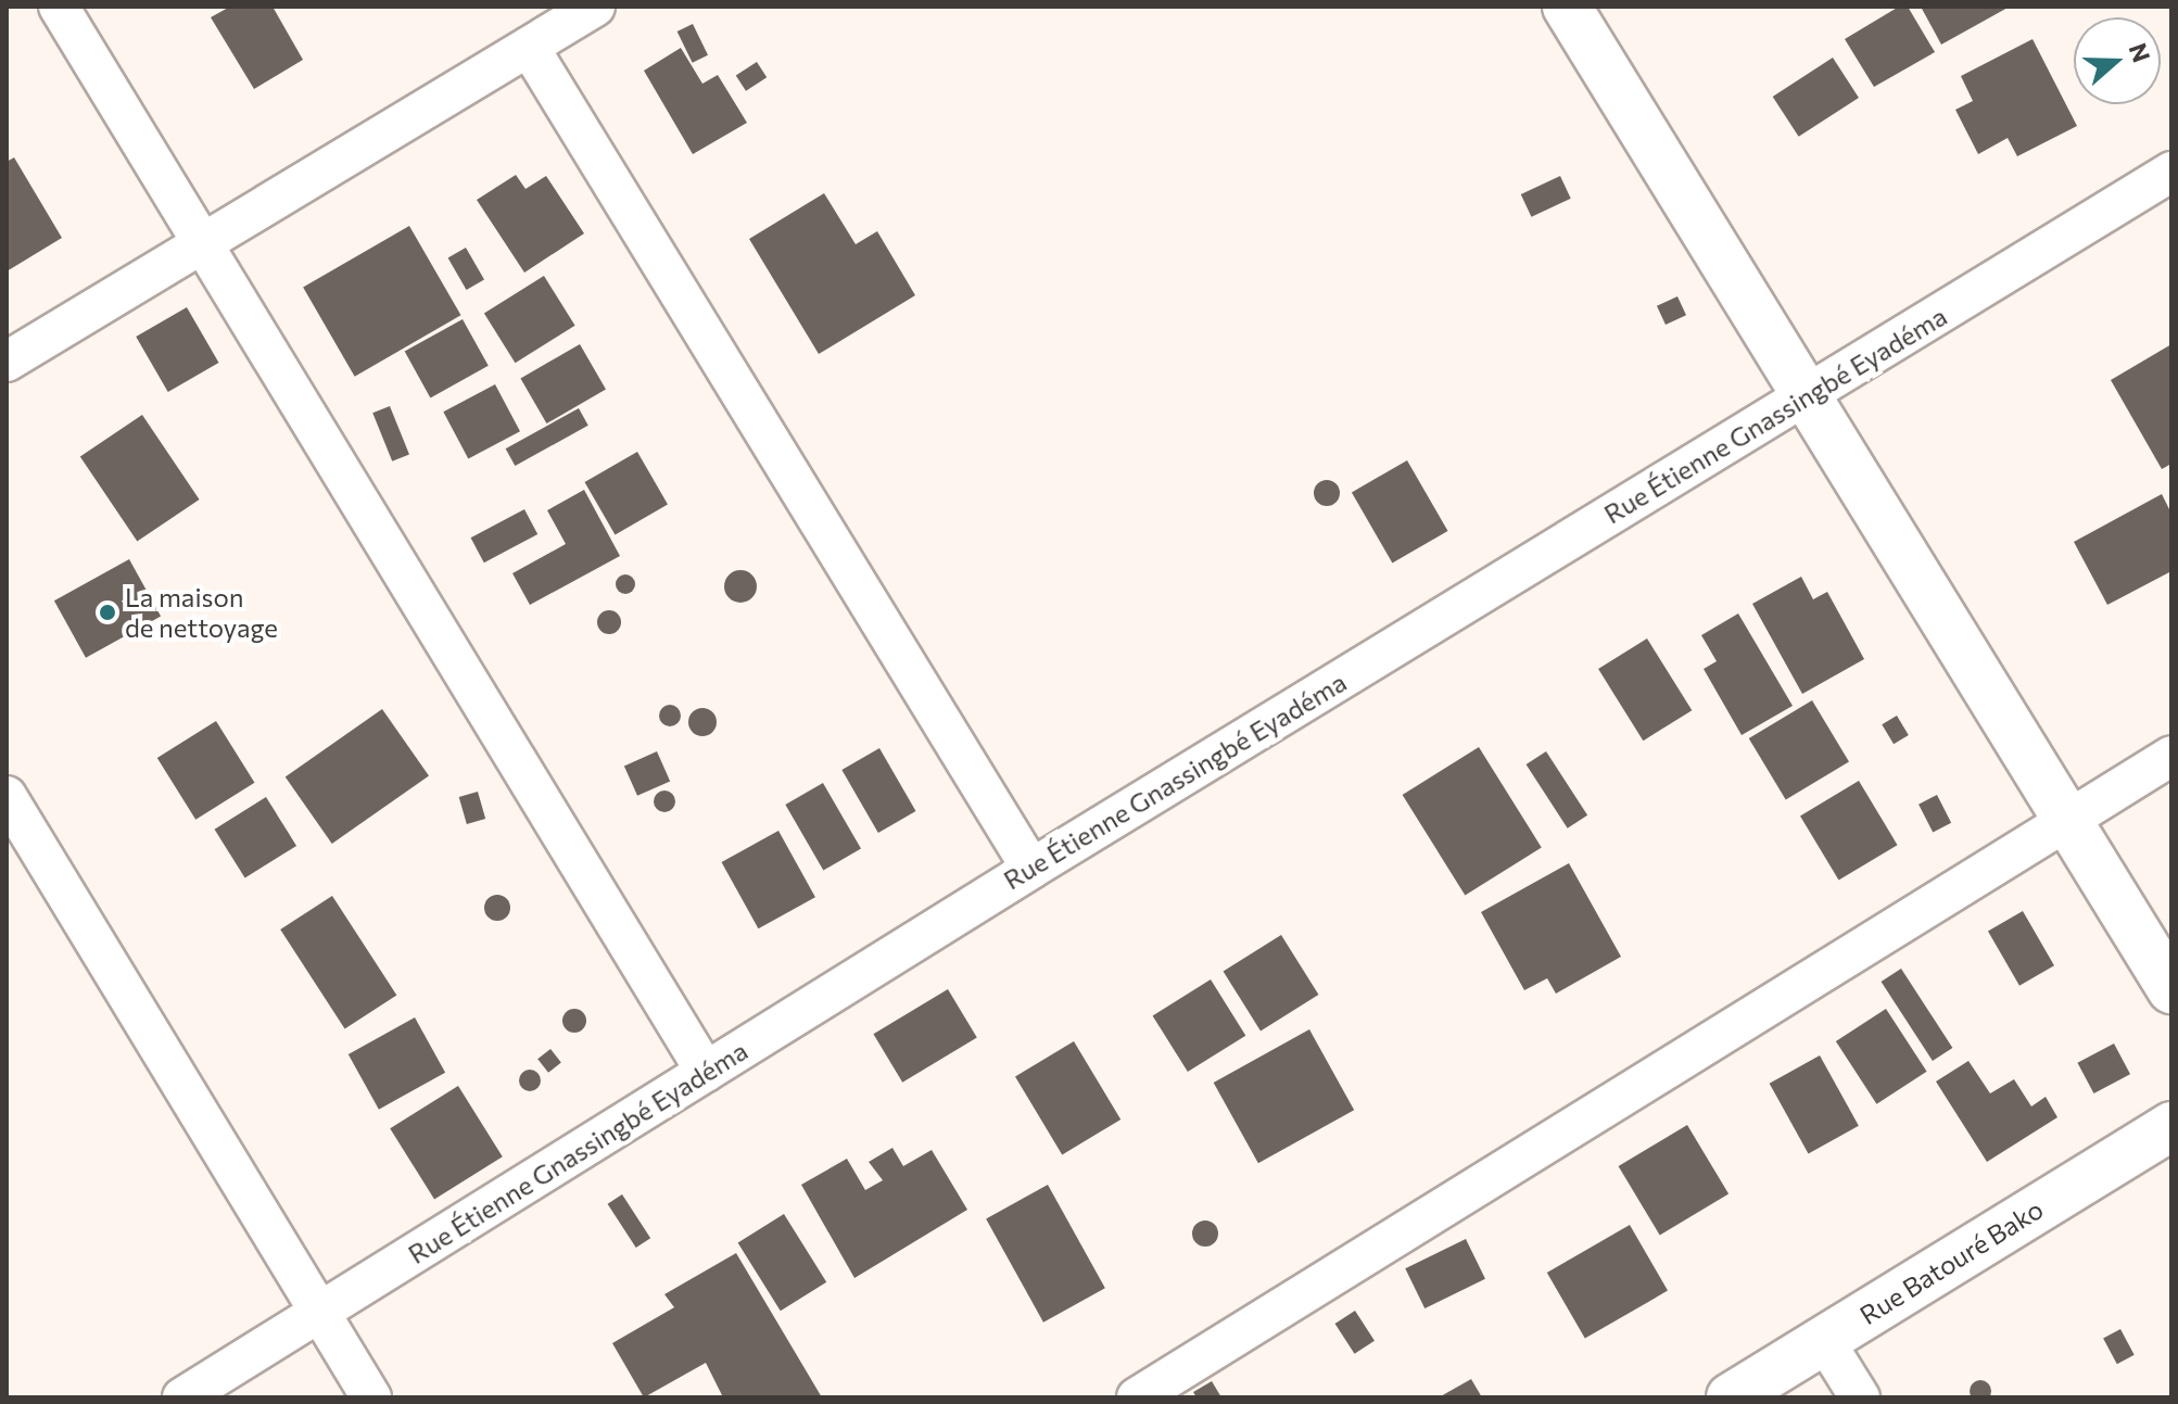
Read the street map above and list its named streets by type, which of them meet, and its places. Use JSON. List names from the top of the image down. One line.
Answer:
{"streets":{"street":["Rue Étienne Gnassingbé Eyadéma","Rue Batouré Bako"]},"places":["La maison de nettoyage"],"north":"right"}
